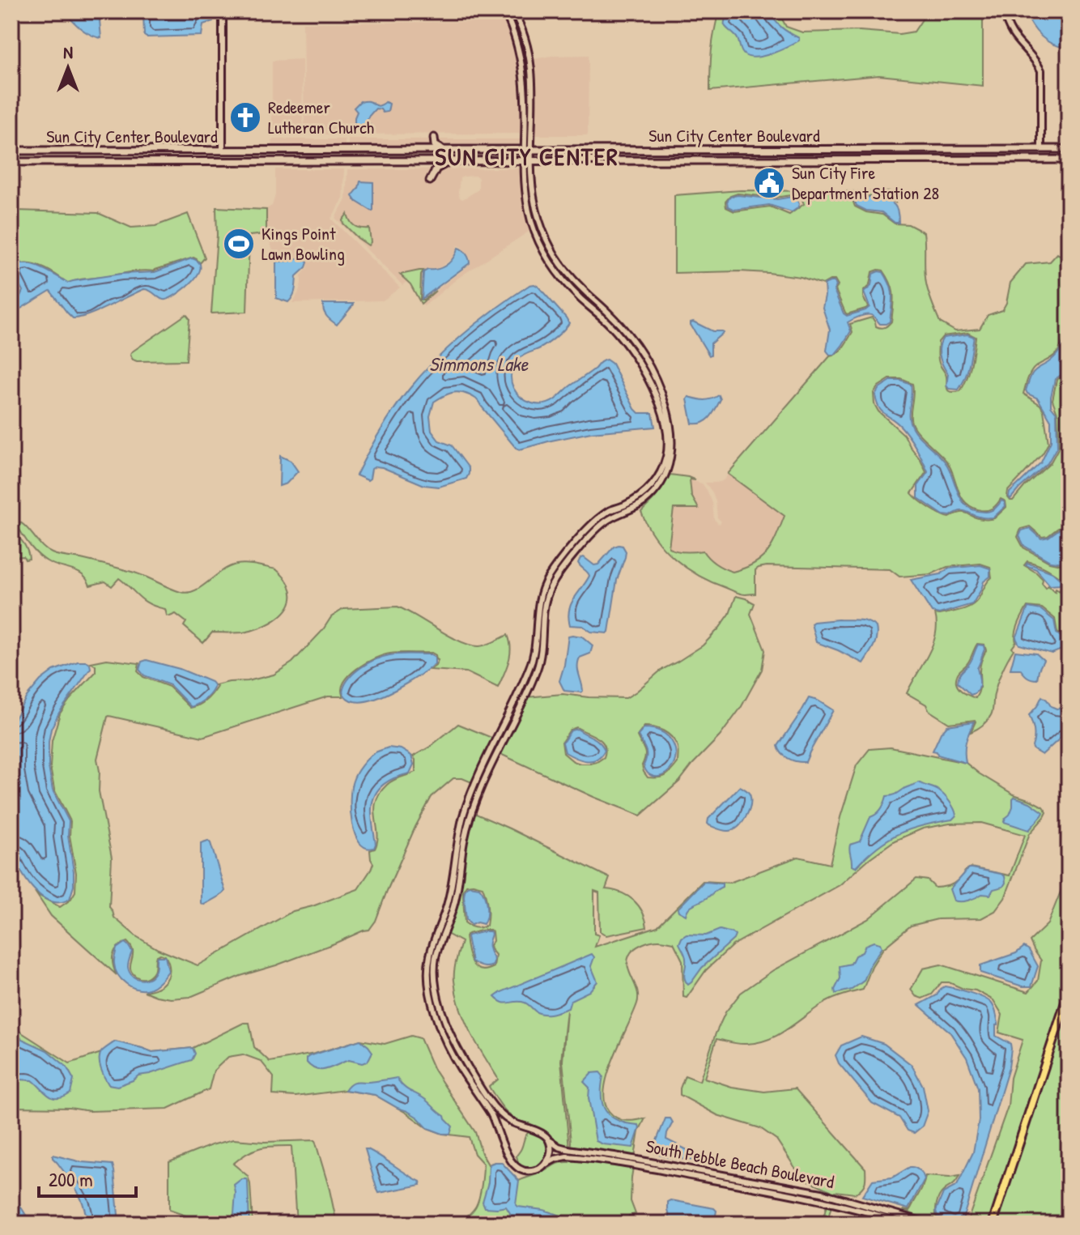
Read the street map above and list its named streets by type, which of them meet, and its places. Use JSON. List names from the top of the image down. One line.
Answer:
{"streets":{"main road":["Sun City Center Boulevard"],"street":["South Pebble Beach Boulevard"]},"crossings":[["Sun City Center Boulevard","South Pebble Beach Boulevard"]],"districts":["SUN CITY CENTER"],"water":["Simmons Lake"],"places":{"church":["Redeemer Lutheran Church"],"public building":["Sun City Fire Department Station 28"],"sports":["Kings Point Lawn Bowling"]},"scale_bar":"200 m","north":"top"}
